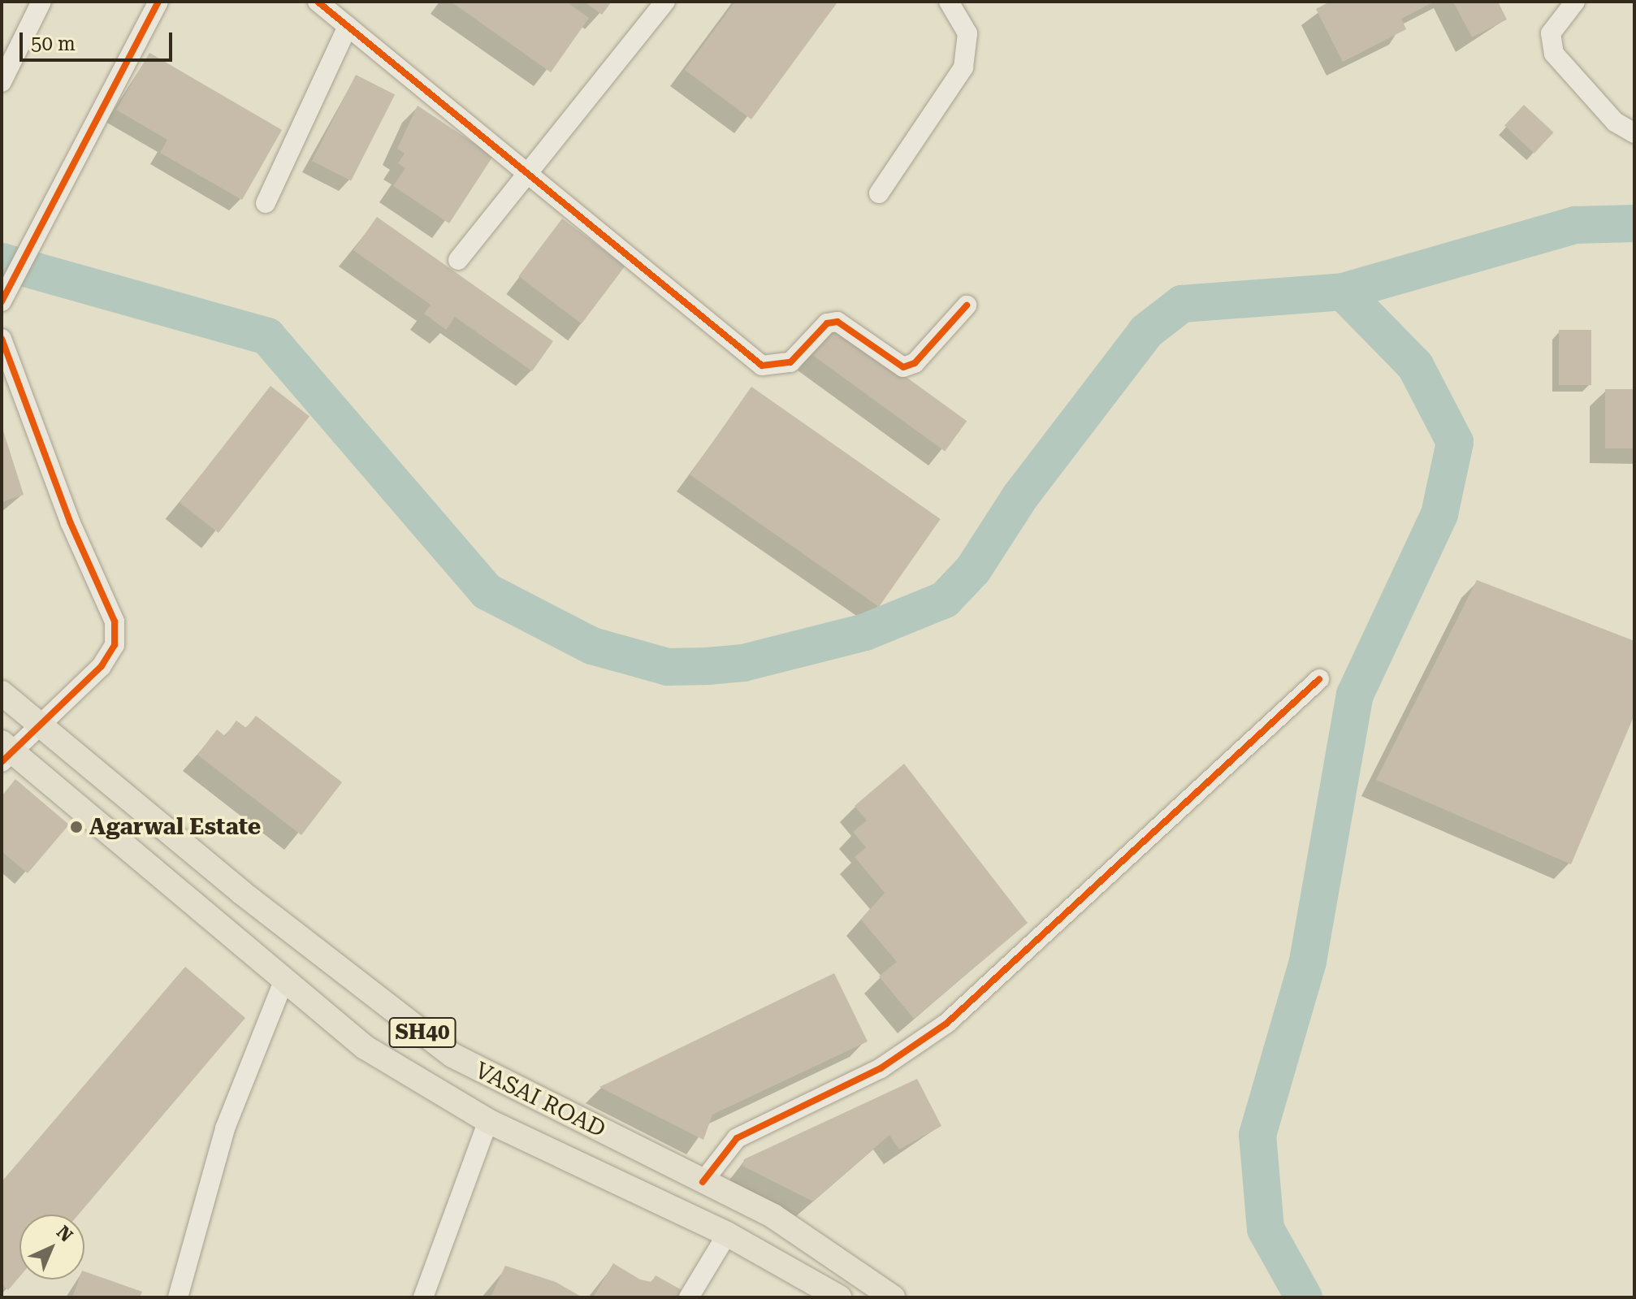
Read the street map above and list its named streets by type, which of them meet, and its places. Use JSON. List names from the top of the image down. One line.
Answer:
{"streets":{"main road":["SH40","VASAI ROAD"]},"places":["Agarwal Estate"],"scale_bar":"50 m","north":"top right"}
